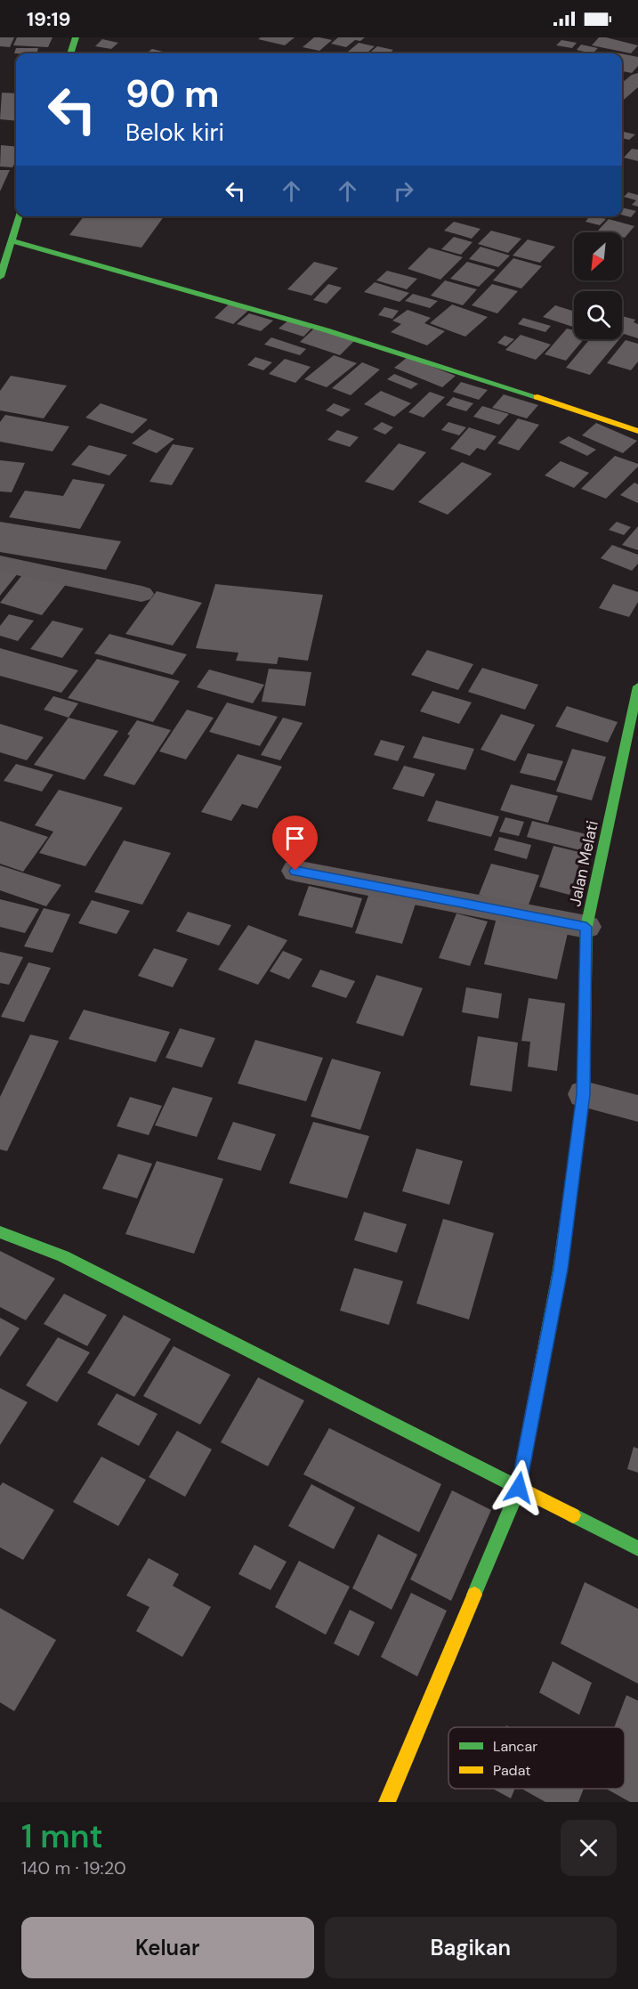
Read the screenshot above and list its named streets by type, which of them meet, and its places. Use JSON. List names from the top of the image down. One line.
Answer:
{"streets":{"street":["Jalan Melati"]},"legend":["Lancar","Padat"],"north":"bottom left","page":{"status":"19:19","turn":["90 m","Belok kiri"],"heading":["1 mnt","140 m · 19:20"],"buttons":["Keluar","Bagikan"]}}
